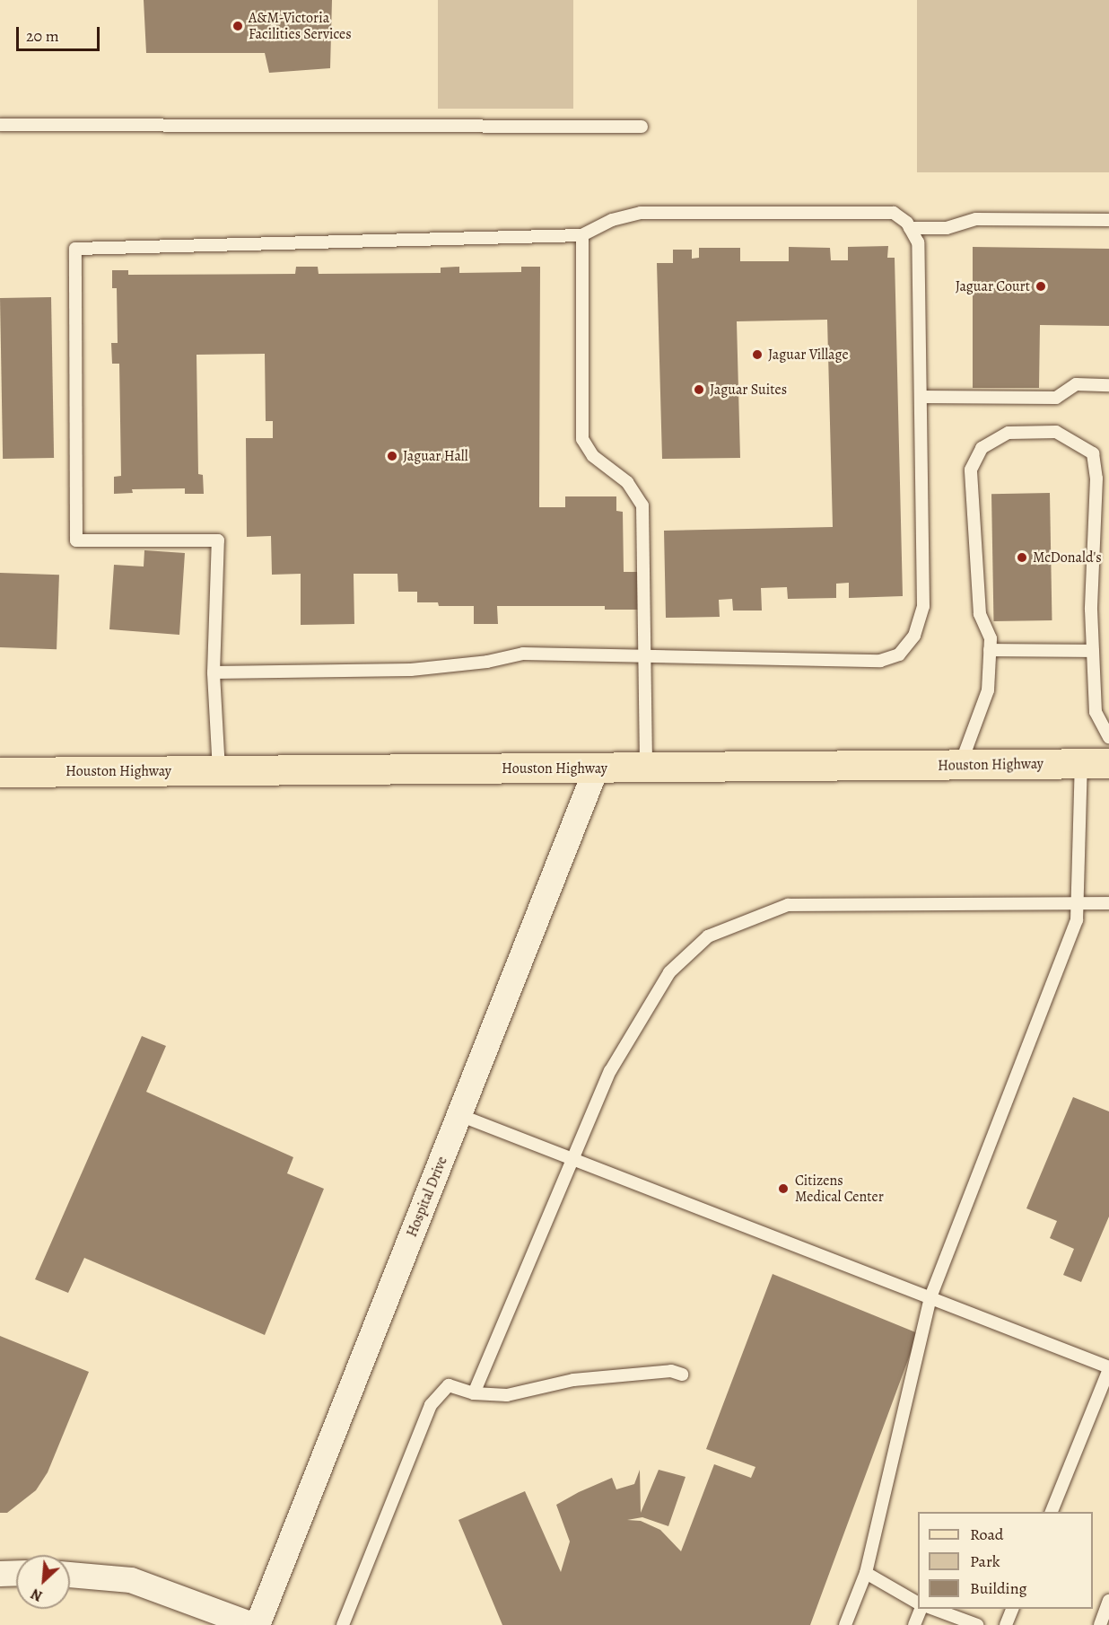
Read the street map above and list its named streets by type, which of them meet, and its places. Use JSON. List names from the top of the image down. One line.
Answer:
{"streets":{"main road":["Houston Highway"],"street":["Hospital Drive"]},"crossings":[["Houston Highway","Hospital Drive"]],"places":["A&M-Victoria Facilities Services","Jaguar Court","Jaguar Village","Jaguar Suites","Jaguar Hall","McDonald's","Citizens Medical Center"],"legend":["Road","Park","Building"],"scale_bar":"20 m","north":"bottom left"}
